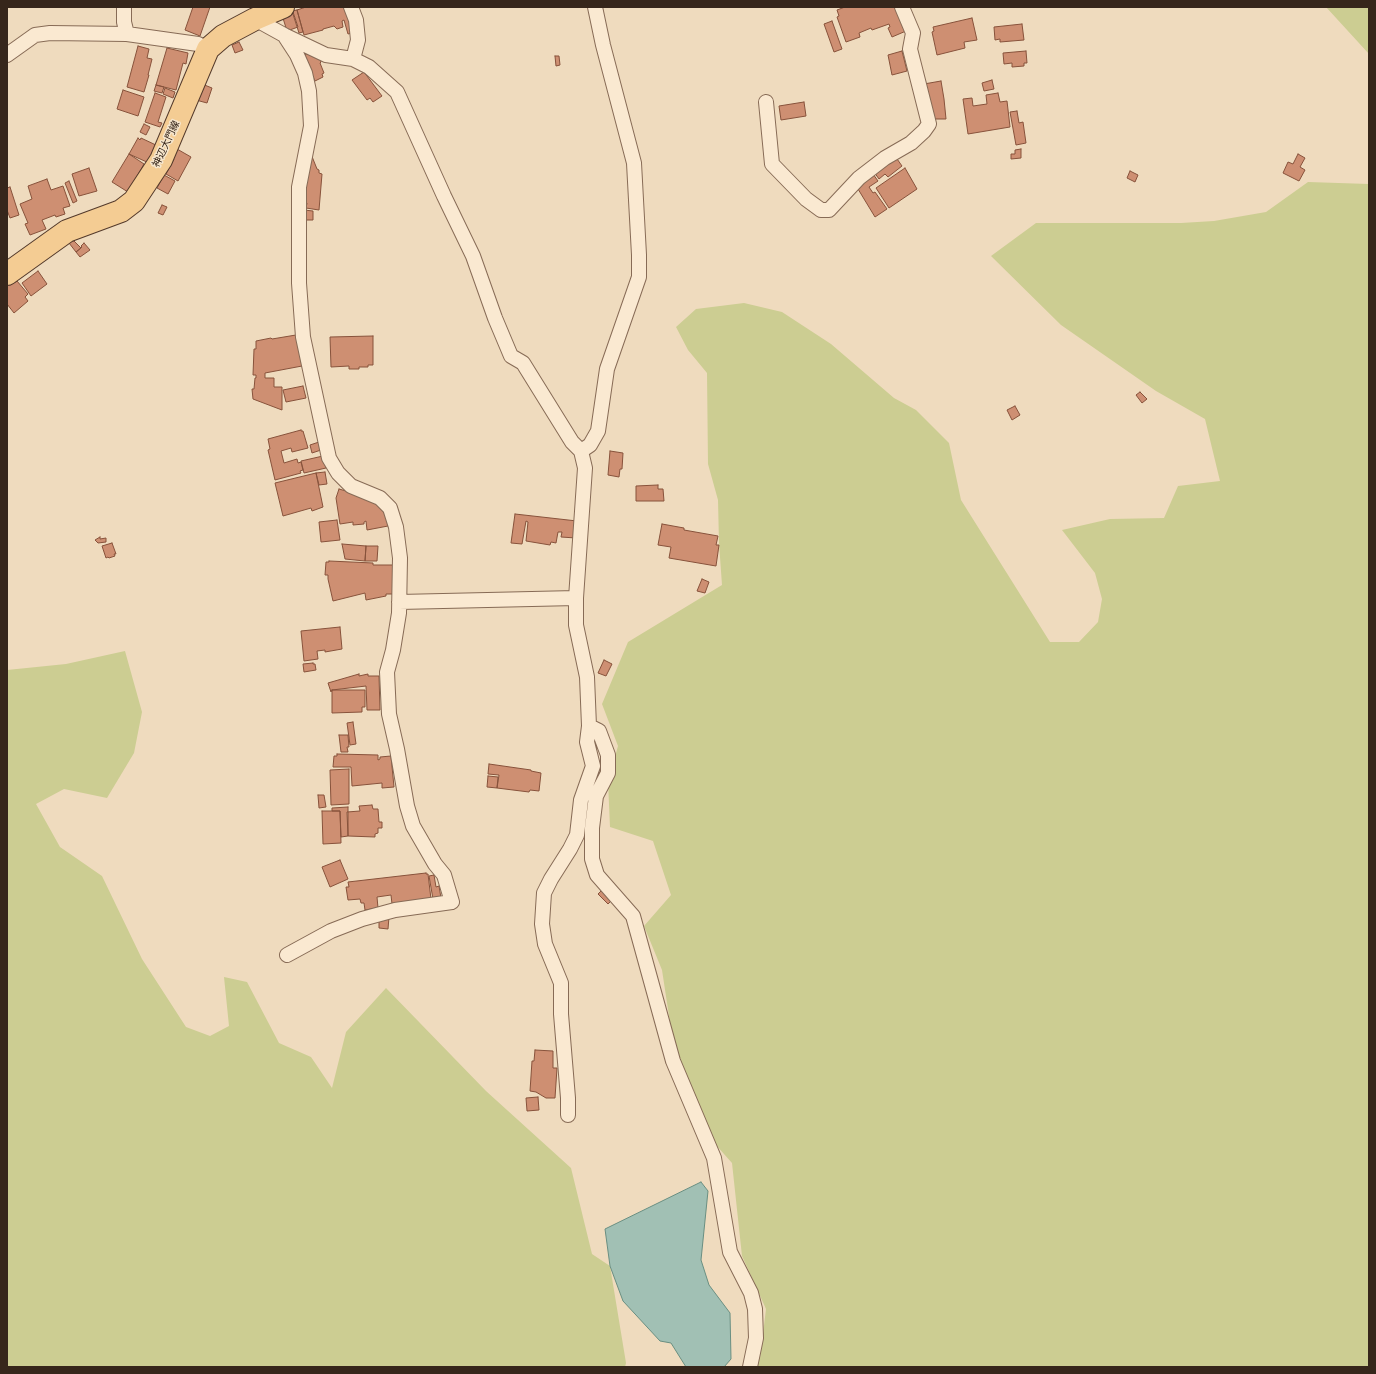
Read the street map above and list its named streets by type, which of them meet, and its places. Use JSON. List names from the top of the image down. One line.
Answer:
{"streets":{"main road":["神辺大門線"]}}
